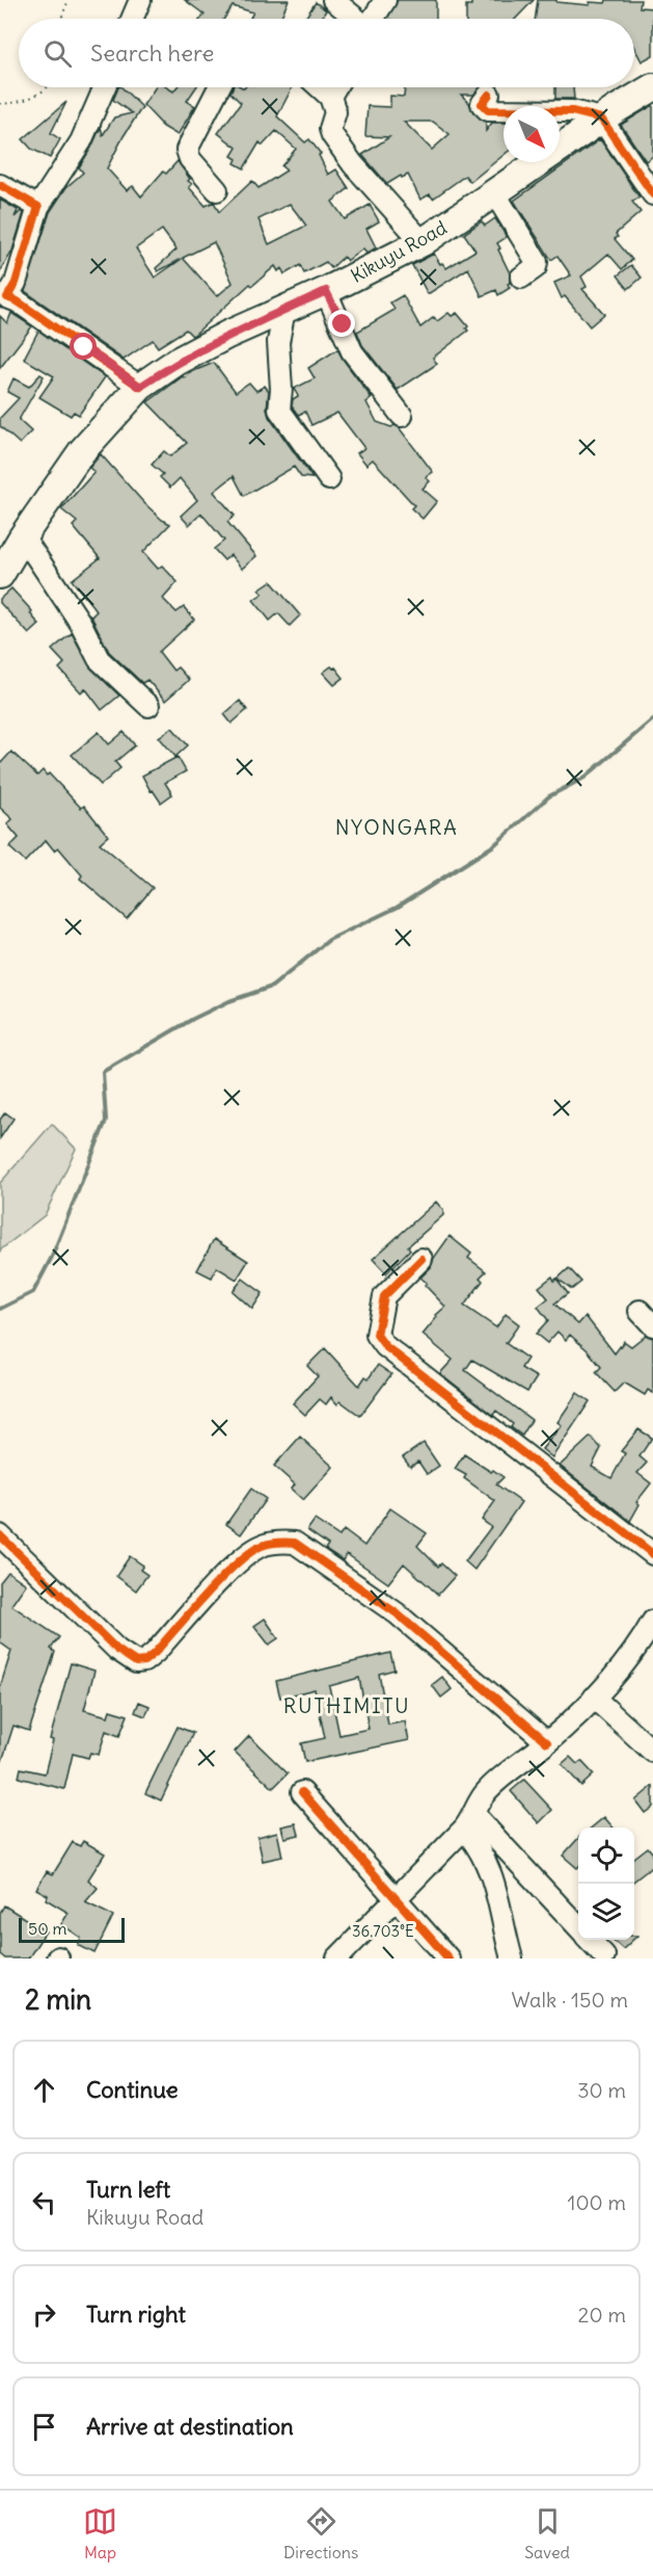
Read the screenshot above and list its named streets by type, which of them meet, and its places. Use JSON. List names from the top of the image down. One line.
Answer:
{"streets":{"main road":["Kikuyu Road"]},"districts":["NYONGARA","RUTHIMITU"],"scale_bar":"50 m","north":"bottom right","page":{"search":"Search here","scale":"50 m","heading":["2 min","Walk · 150 m"],"list":[["Continue","30 m"],["Turn left","Kikuyu Road","100 m"],["Turn right","20 m"],"Arrive at destination"],"nav":["Map","Directions","Saved"]},"coordinates":["36.703°E"]}
